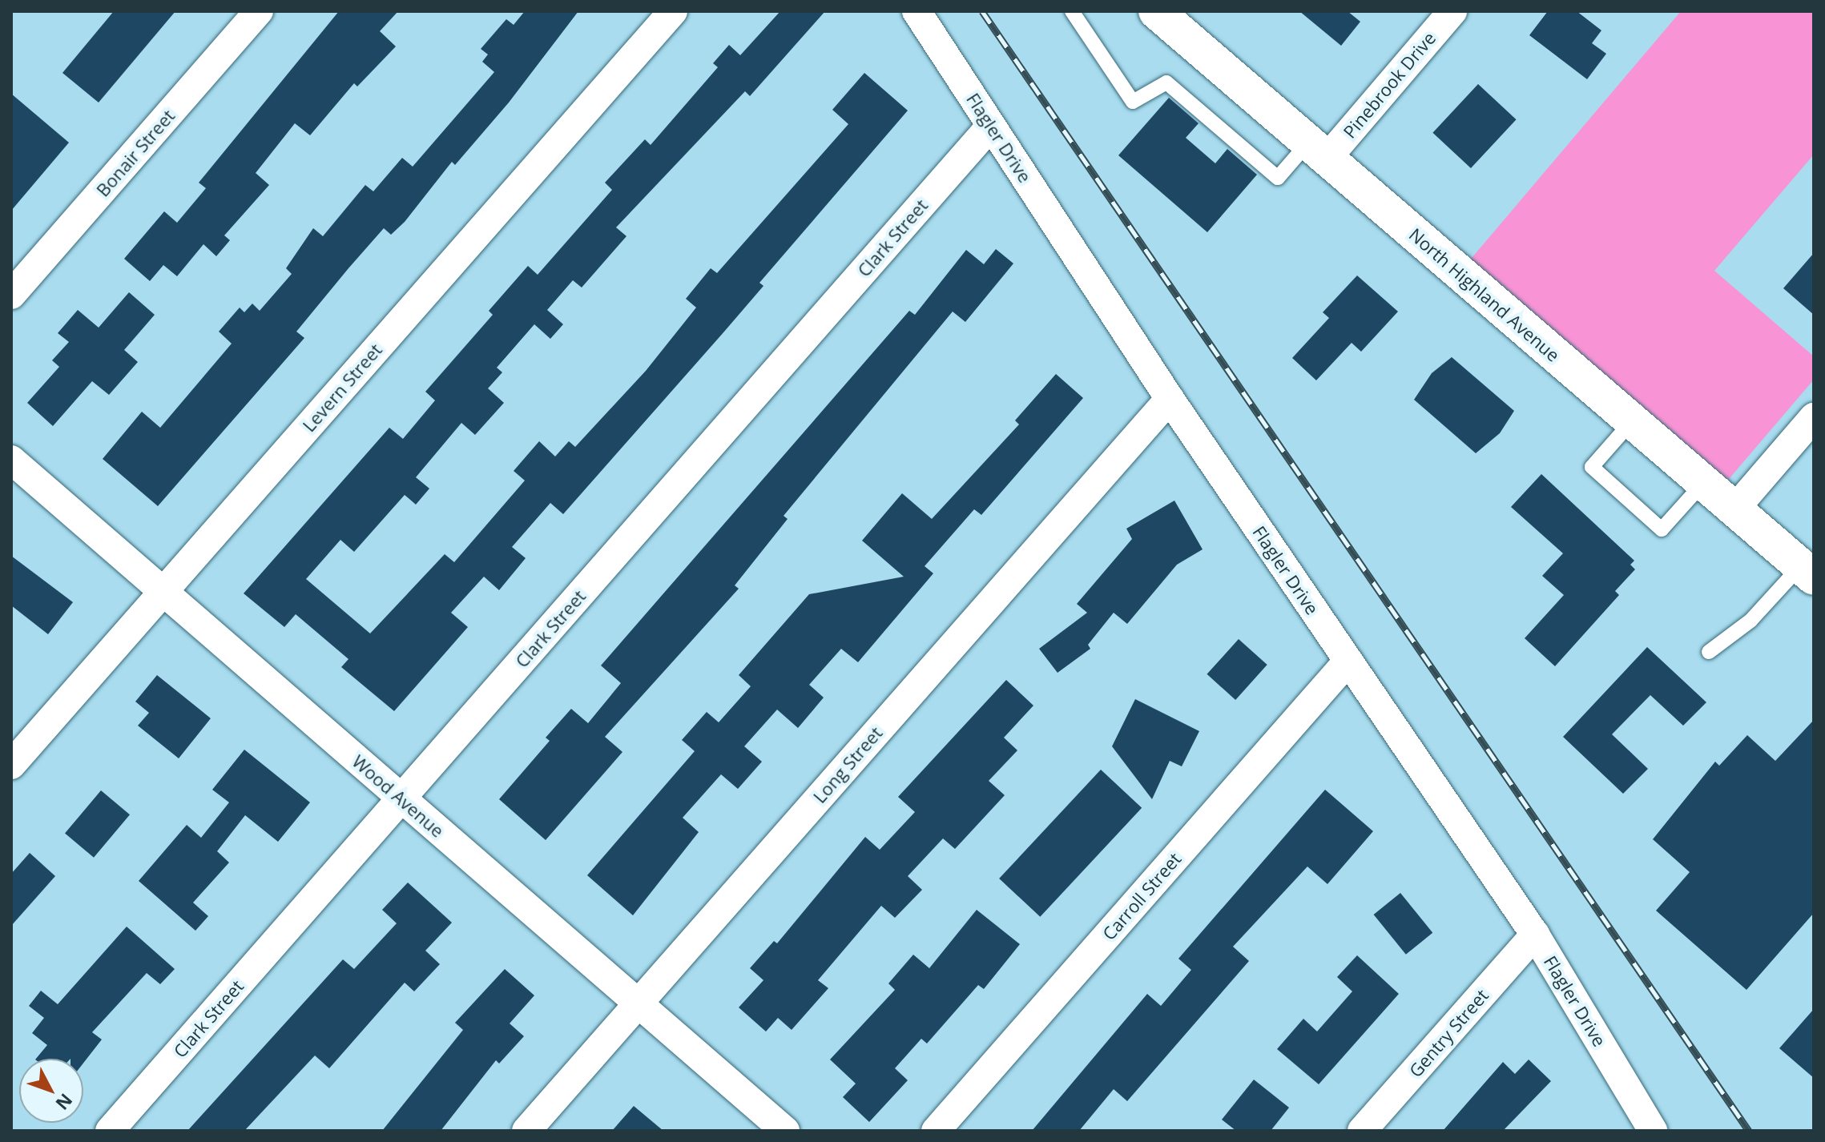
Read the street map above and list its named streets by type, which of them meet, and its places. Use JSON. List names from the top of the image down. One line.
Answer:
{"streets":{"street":["Pinebrook Drive","Flagler Drive","Bonair Street","Clark Street","North Highland Avenue","Levern Street","Long Street","Wood Avenue","Carroll Street","Gentry Street"]},"crossings":[["Pinebrook Drive","North Highland Avenue"],["Flagler Drive","Clark Street"],["Flagler Drive","Long Street"],["Flagler Drive","Carroll Street"],["Flagler Drive","Gentry Street"],["Clark Street","Wood Avenue"],["Levern Street","Wood Avenue"],["Long Street","Wood Avenue"]],"north":"bottom right"}
